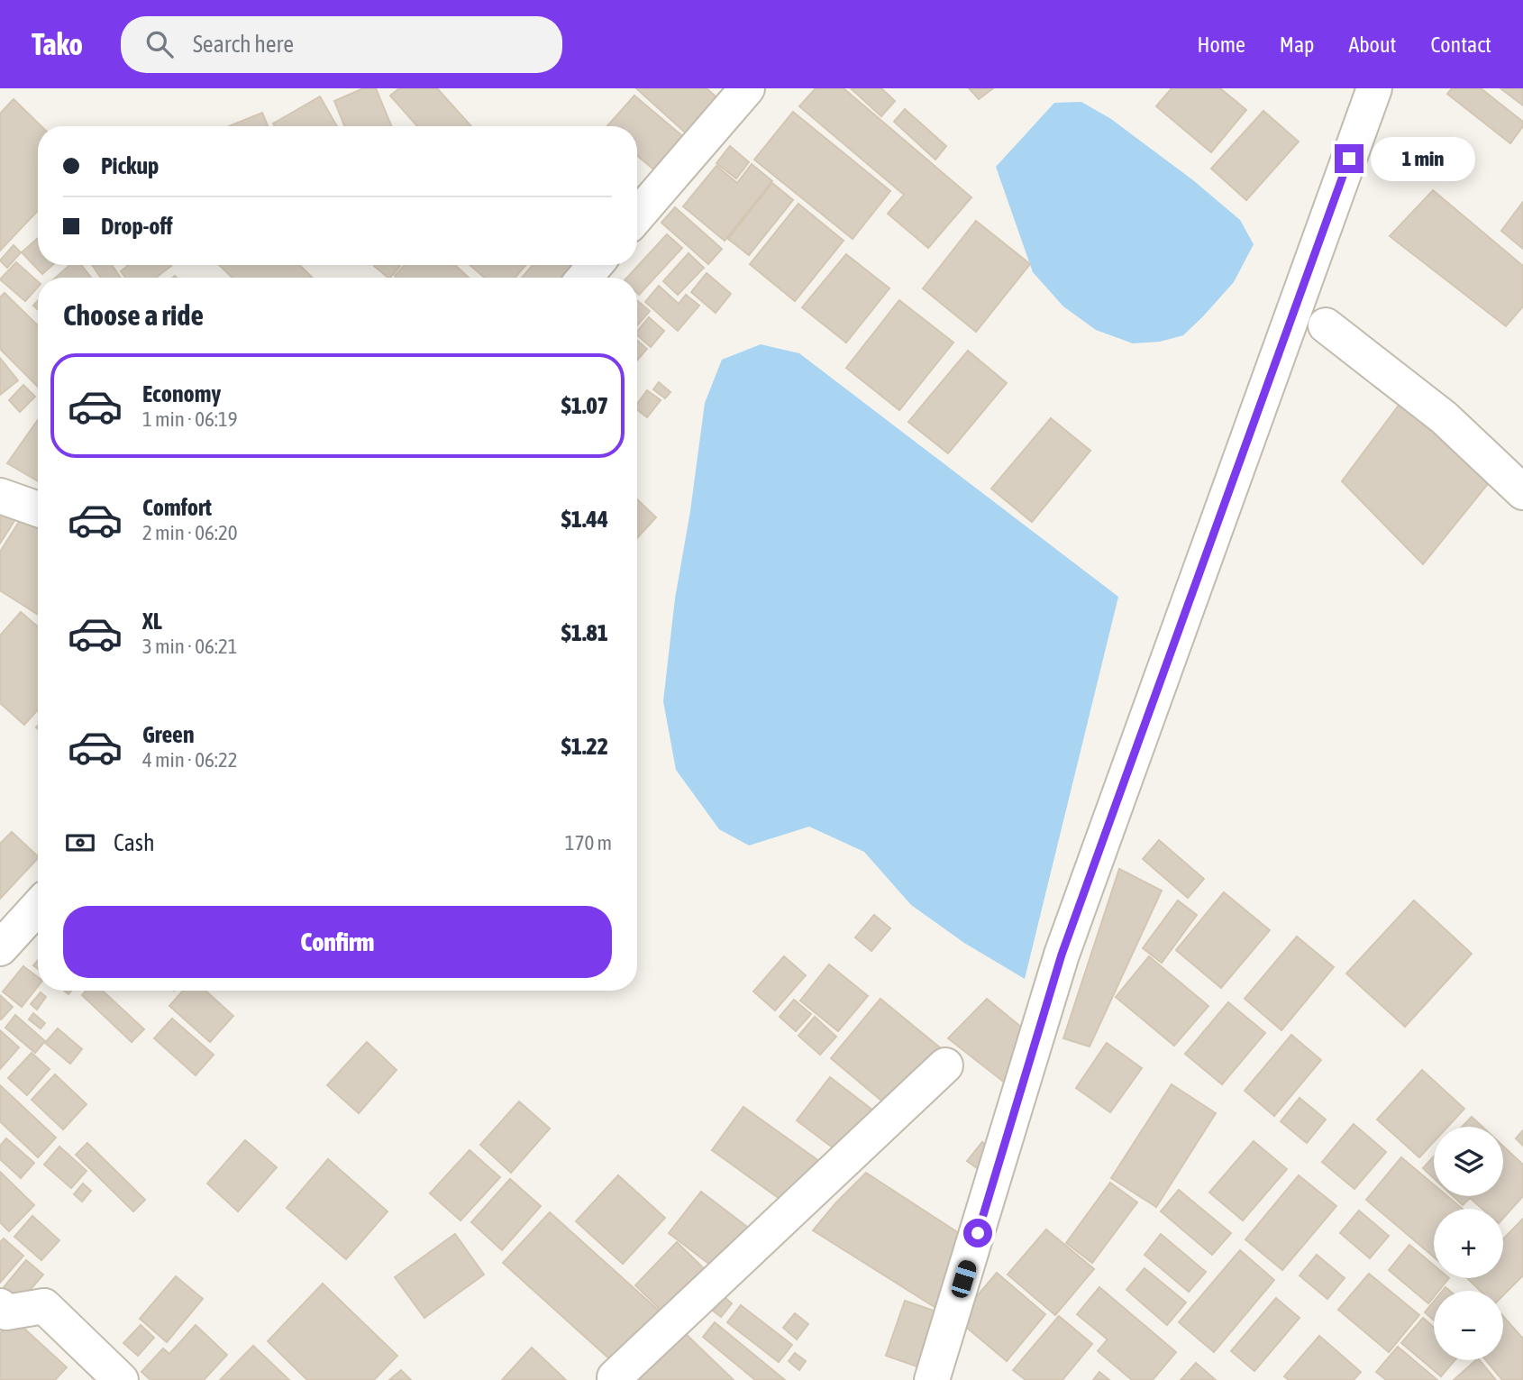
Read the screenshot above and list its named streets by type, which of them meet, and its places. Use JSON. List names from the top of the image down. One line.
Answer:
{"page":{"header":"Tako","search":"Search here","nav":["Home","Map","About","Contact"],"banner":["Pickup","Drop-off"],"bubble":"1 min","heading":"Choose a ride","list":[{"name":"Economy","note":"1 min · 06:19","value":"$1.07"},{"name":"Comfort","note":"2 min · 06:20","value":"$1.44"},{"name":"XL","note":"3 min · 06:21","value":"$1.81"},{"name":"Green","note":"4 min · 06:22","value":"$1.22"}],"pay":["Cash","170 m"],"buttons":"Confirm","map_buttons":["+","−"]}}
